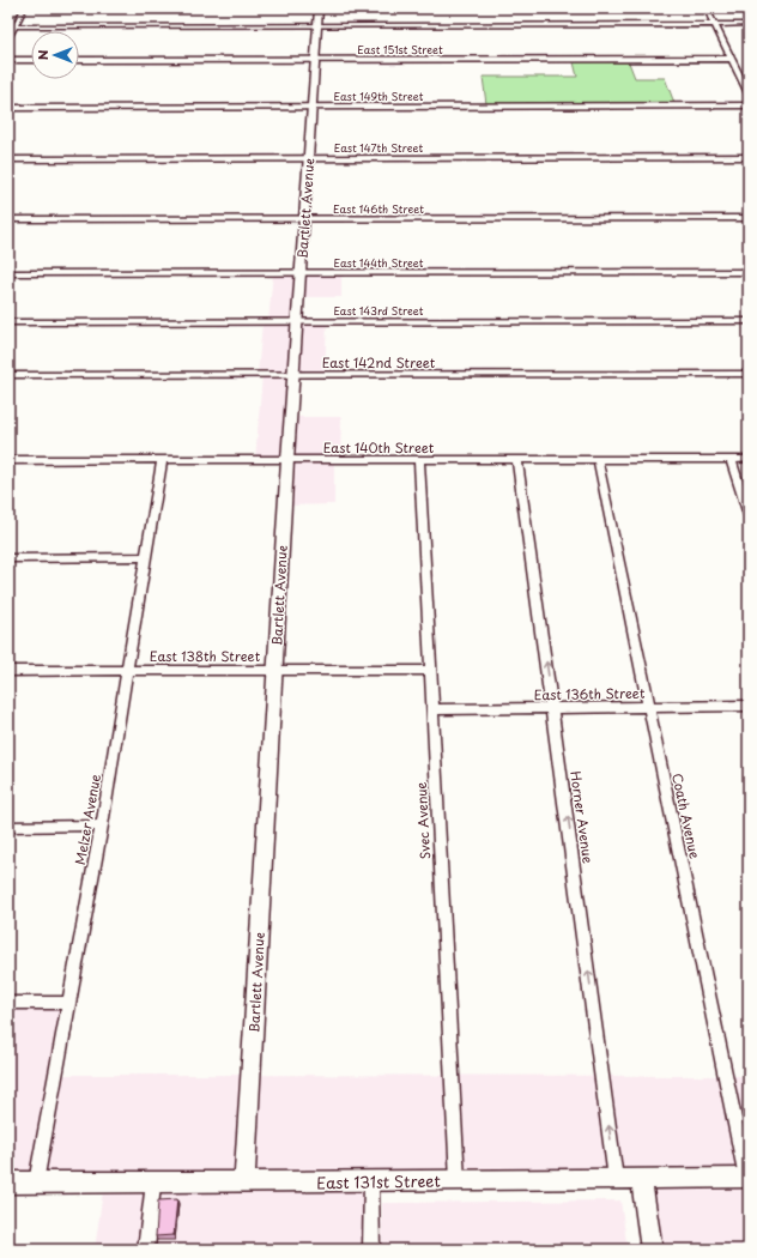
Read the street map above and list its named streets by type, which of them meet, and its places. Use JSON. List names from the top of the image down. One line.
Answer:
{"streets":{"street":["East 151st Street","East 149th Street","East 147th Street","Bartlett Avenue","East 146th Street","East 144th Street","East 143rd Street","East 142nd Street","East 140th Street","East 138th Street","East 136th Street","Coath Avenue","Horner Avenue","Melzer Avenue","Svec Avenue","East 131st Street"]},"crossings":[["East 151st Street","Bartlett Avenue"],["East 149th Street","Bartlett Avenue"],["East 147th Street","Bartlett Avenue"],["Bartlett Avenue","East 146th Street"],["Bartlett Avenue","East 144th Street"],["Bartlett Avenue","East 143rd Street"],["Bartlett Avenue","East 142nd Street"],["Bartlett Avenue","East 140th Street"],["Bartlett Avenue","East 138th Street"],["Bartlett Avenue","East 131st Street"],["East 140th Street","Coath Avenue"],["East 140th Street","Horner Avenue"],["East 140th Street","Melzer Avenue"],["East 140th Street","Svec Avenue"],["East 138th Street","Melzer Avenue"],["East 138th Street","Svec Avenue"],["East 136th Street","Coath Avenue"],["East 136th Street","Horner Avenue"],["East 136th Street","Svec Avenue"],["Coath Avenue","East 131st Street"],["Horner Avenue","East 131st Street"],["Melzer Avenue","East 131st Street"],["Svec Avenue","East 131st Street"]],"one_way":["Horner Avenue"],"north":"left"}
